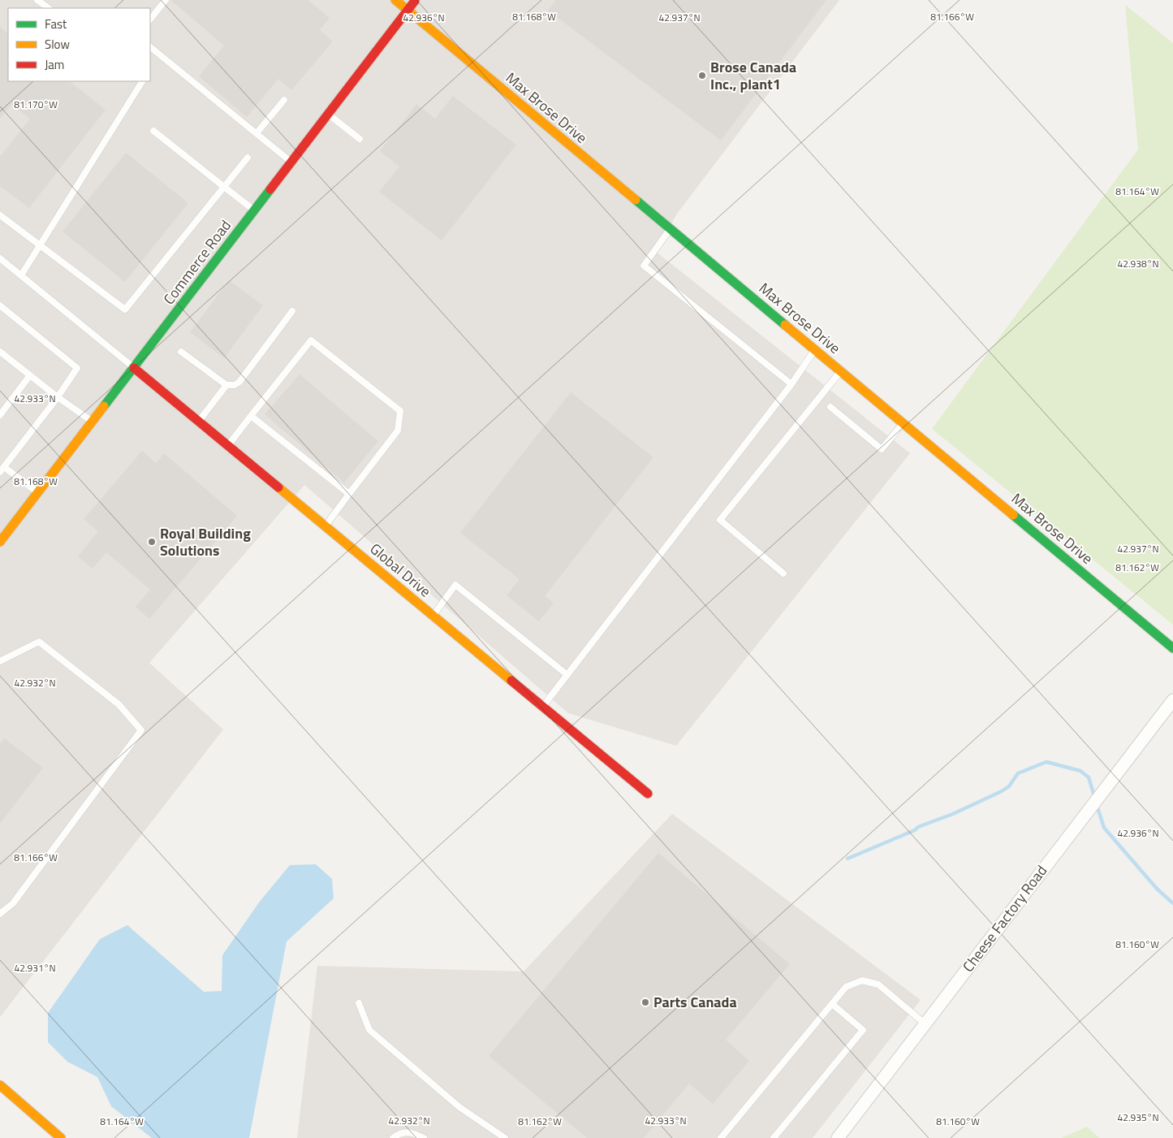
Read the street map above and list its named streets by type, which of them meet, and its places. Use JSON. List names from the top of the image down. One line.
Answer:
{"streets":{"street":["Max Brose Drive","Commerce Road","Global Drive","Cheese Factory Road"]},"crossings":[["Max Brose Drive","Commerce Road"],["Commerce Road","Global Drive"]],"places":["Brose Canada Inc., plant1","Royal Building Solutions","Parts Canada"],"legend":["Fast","Slow","Jam"],"coordinates":["81.168°W","81.166°W","42.936°N","42.937°N","81.170°W","81.164°W","42.938°N","42.933°N","81.162°W","42.932°N","81.160°W","42.931°N","42.935°N"]}
